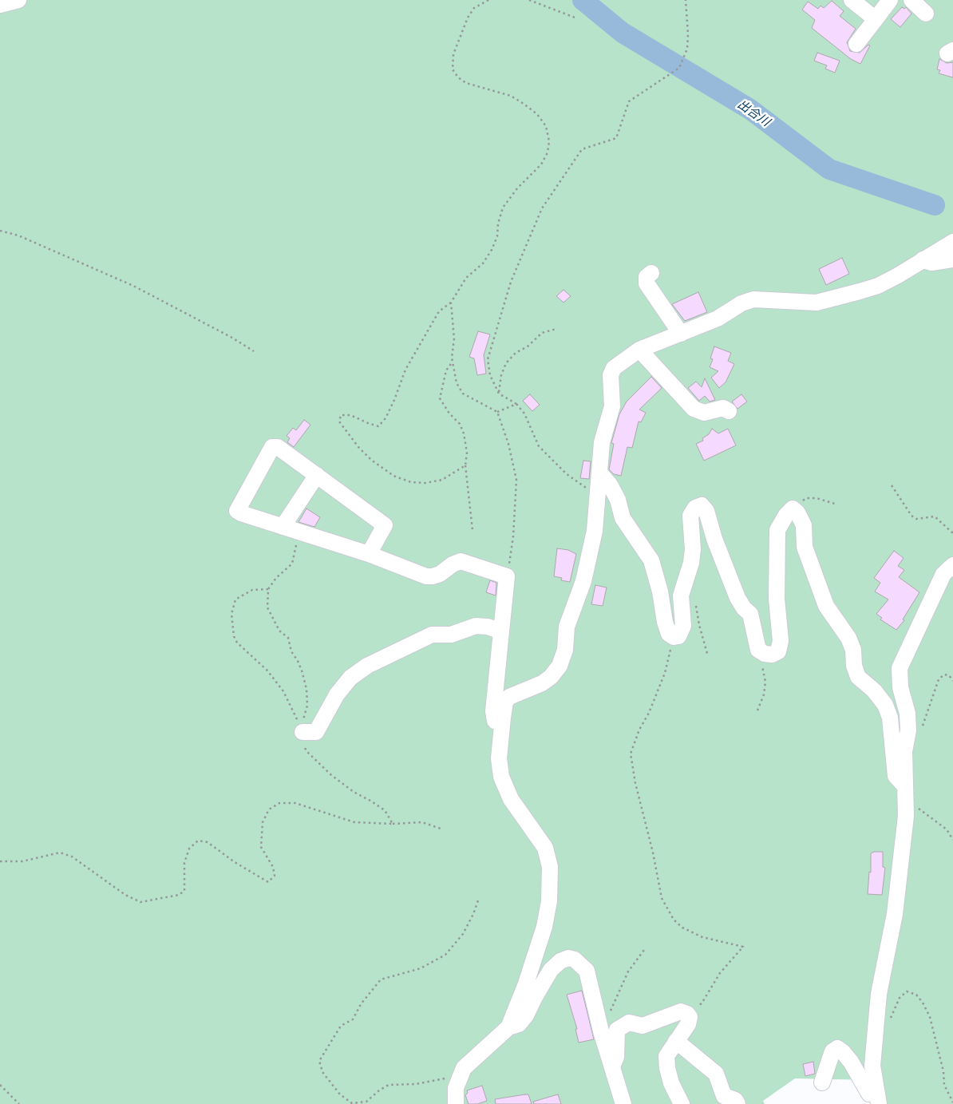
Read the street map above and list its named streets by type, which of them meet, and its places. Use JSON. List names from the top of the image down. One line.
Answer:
{"water":["出合川"]}
